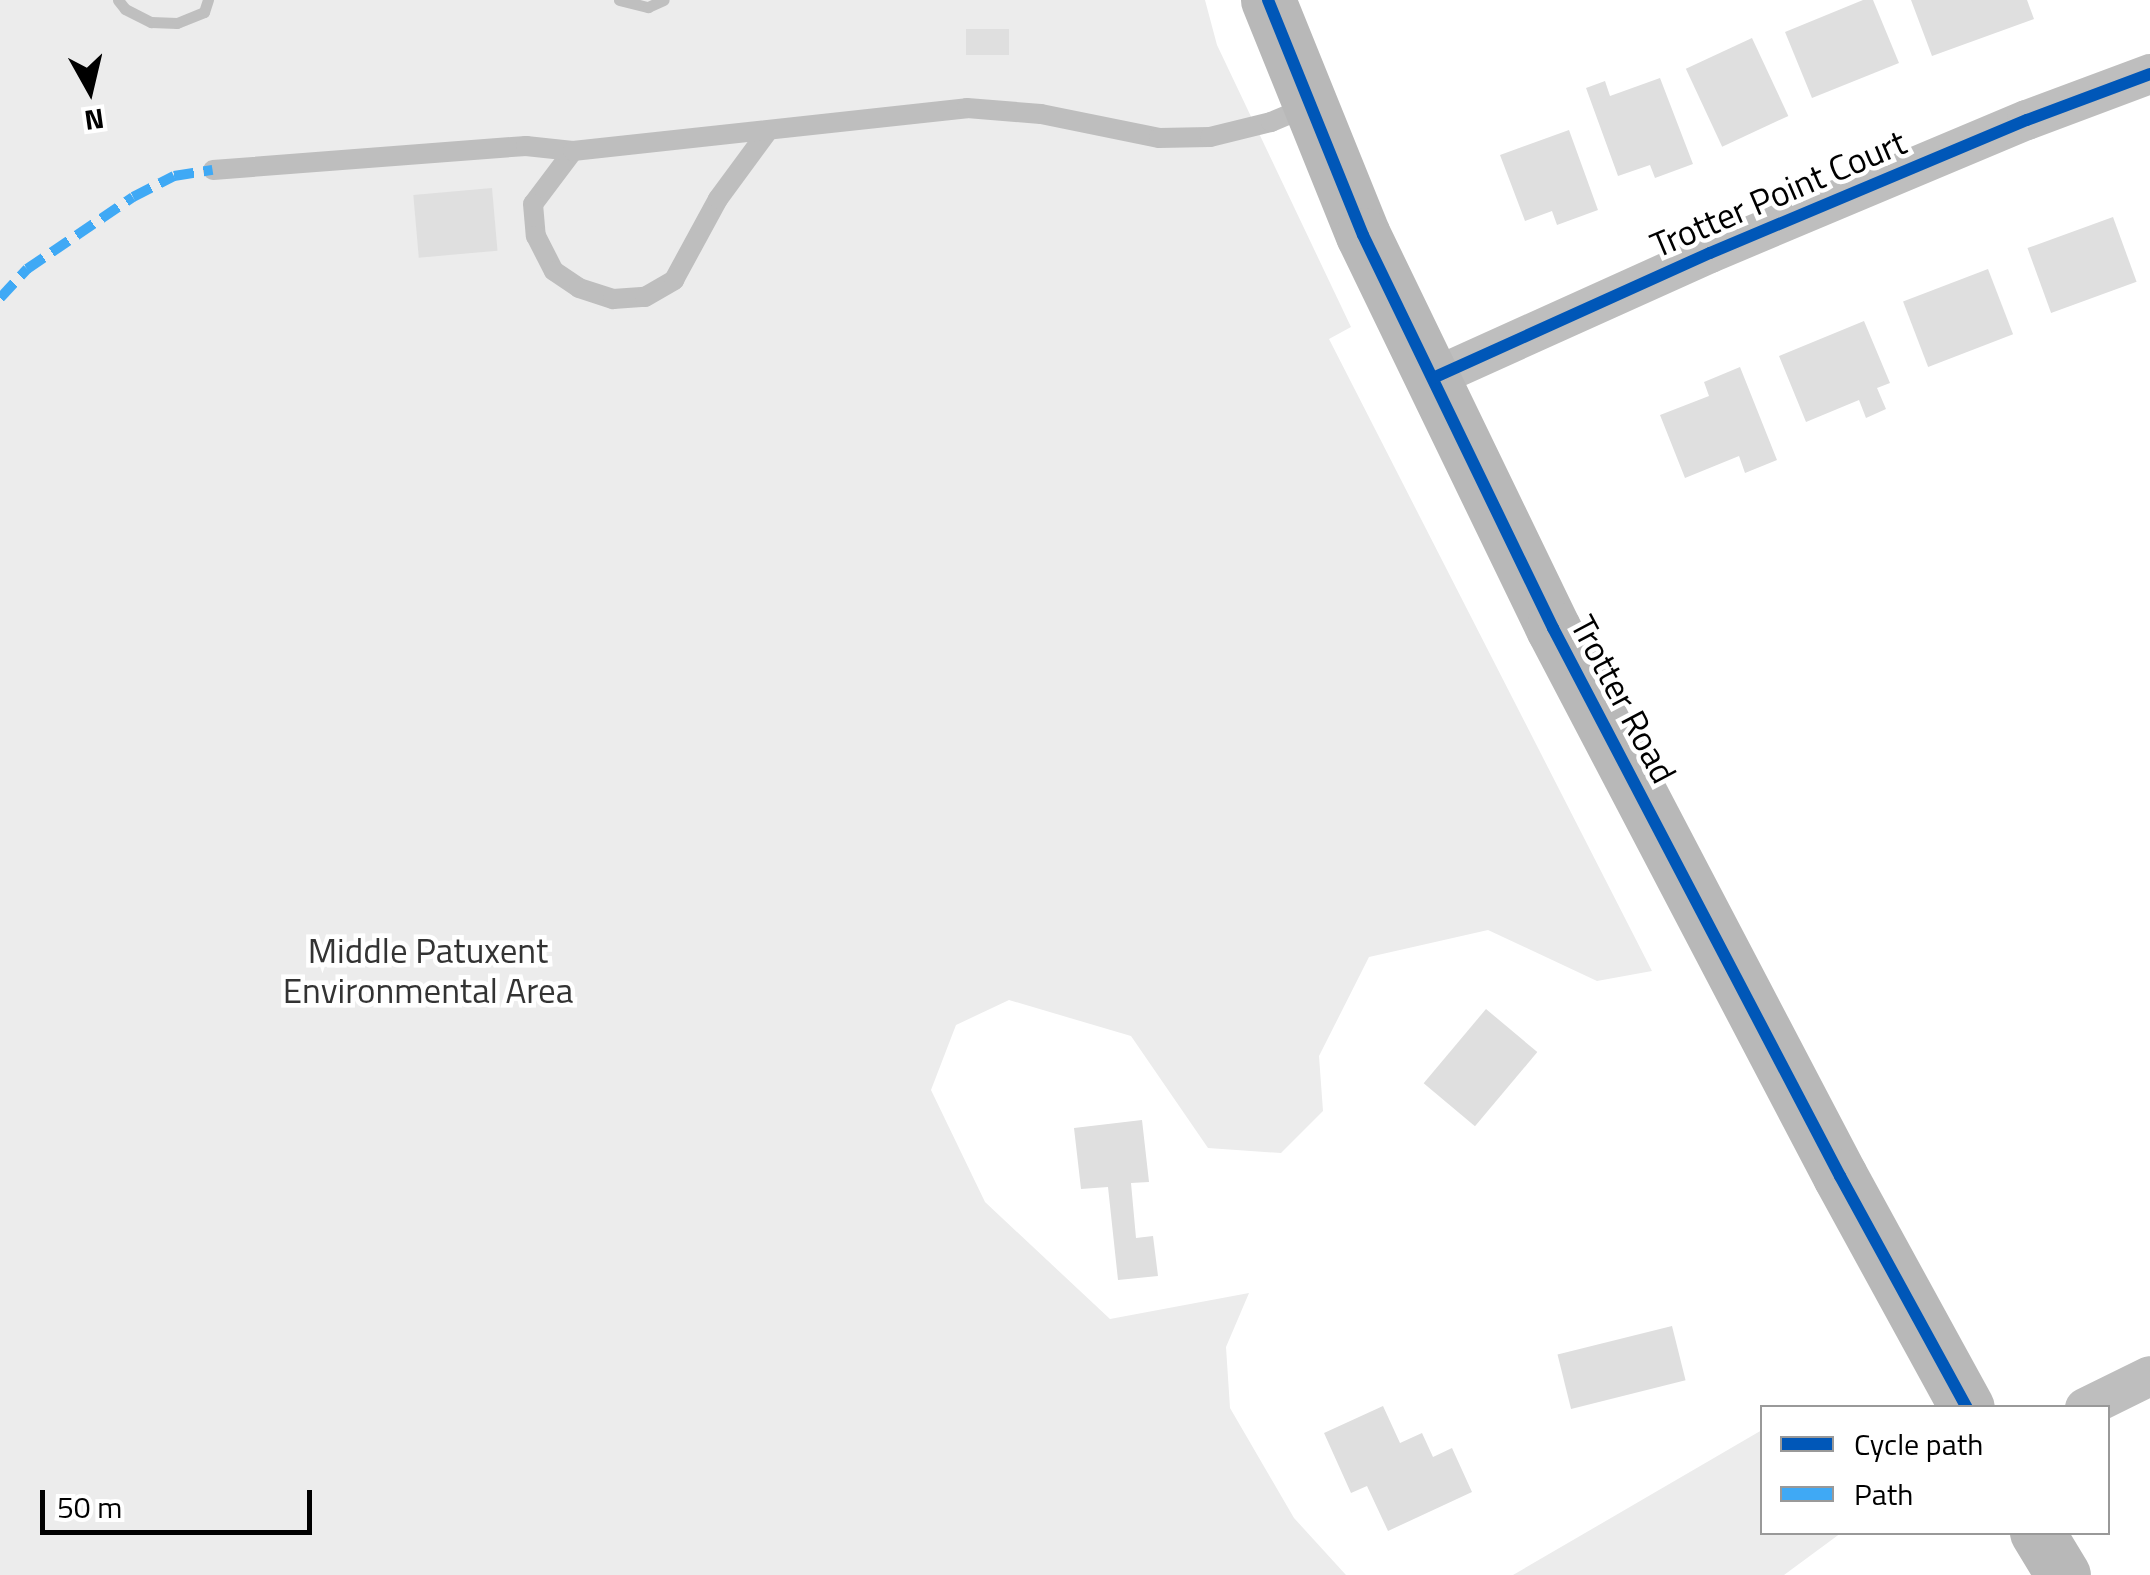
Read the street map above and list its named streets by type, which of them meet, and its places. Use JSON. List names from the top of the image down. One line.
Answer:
{"streets":{"street":["Trotter Point Court","Trotter Road"]},"crossings":[["Trotter Point Court","Trotter Road"]],"parks":["Middle Patuxent Environmental Area"],"legend":["Cycle path","Path"],"scale_bar":"50 m","north":"bottom"}
